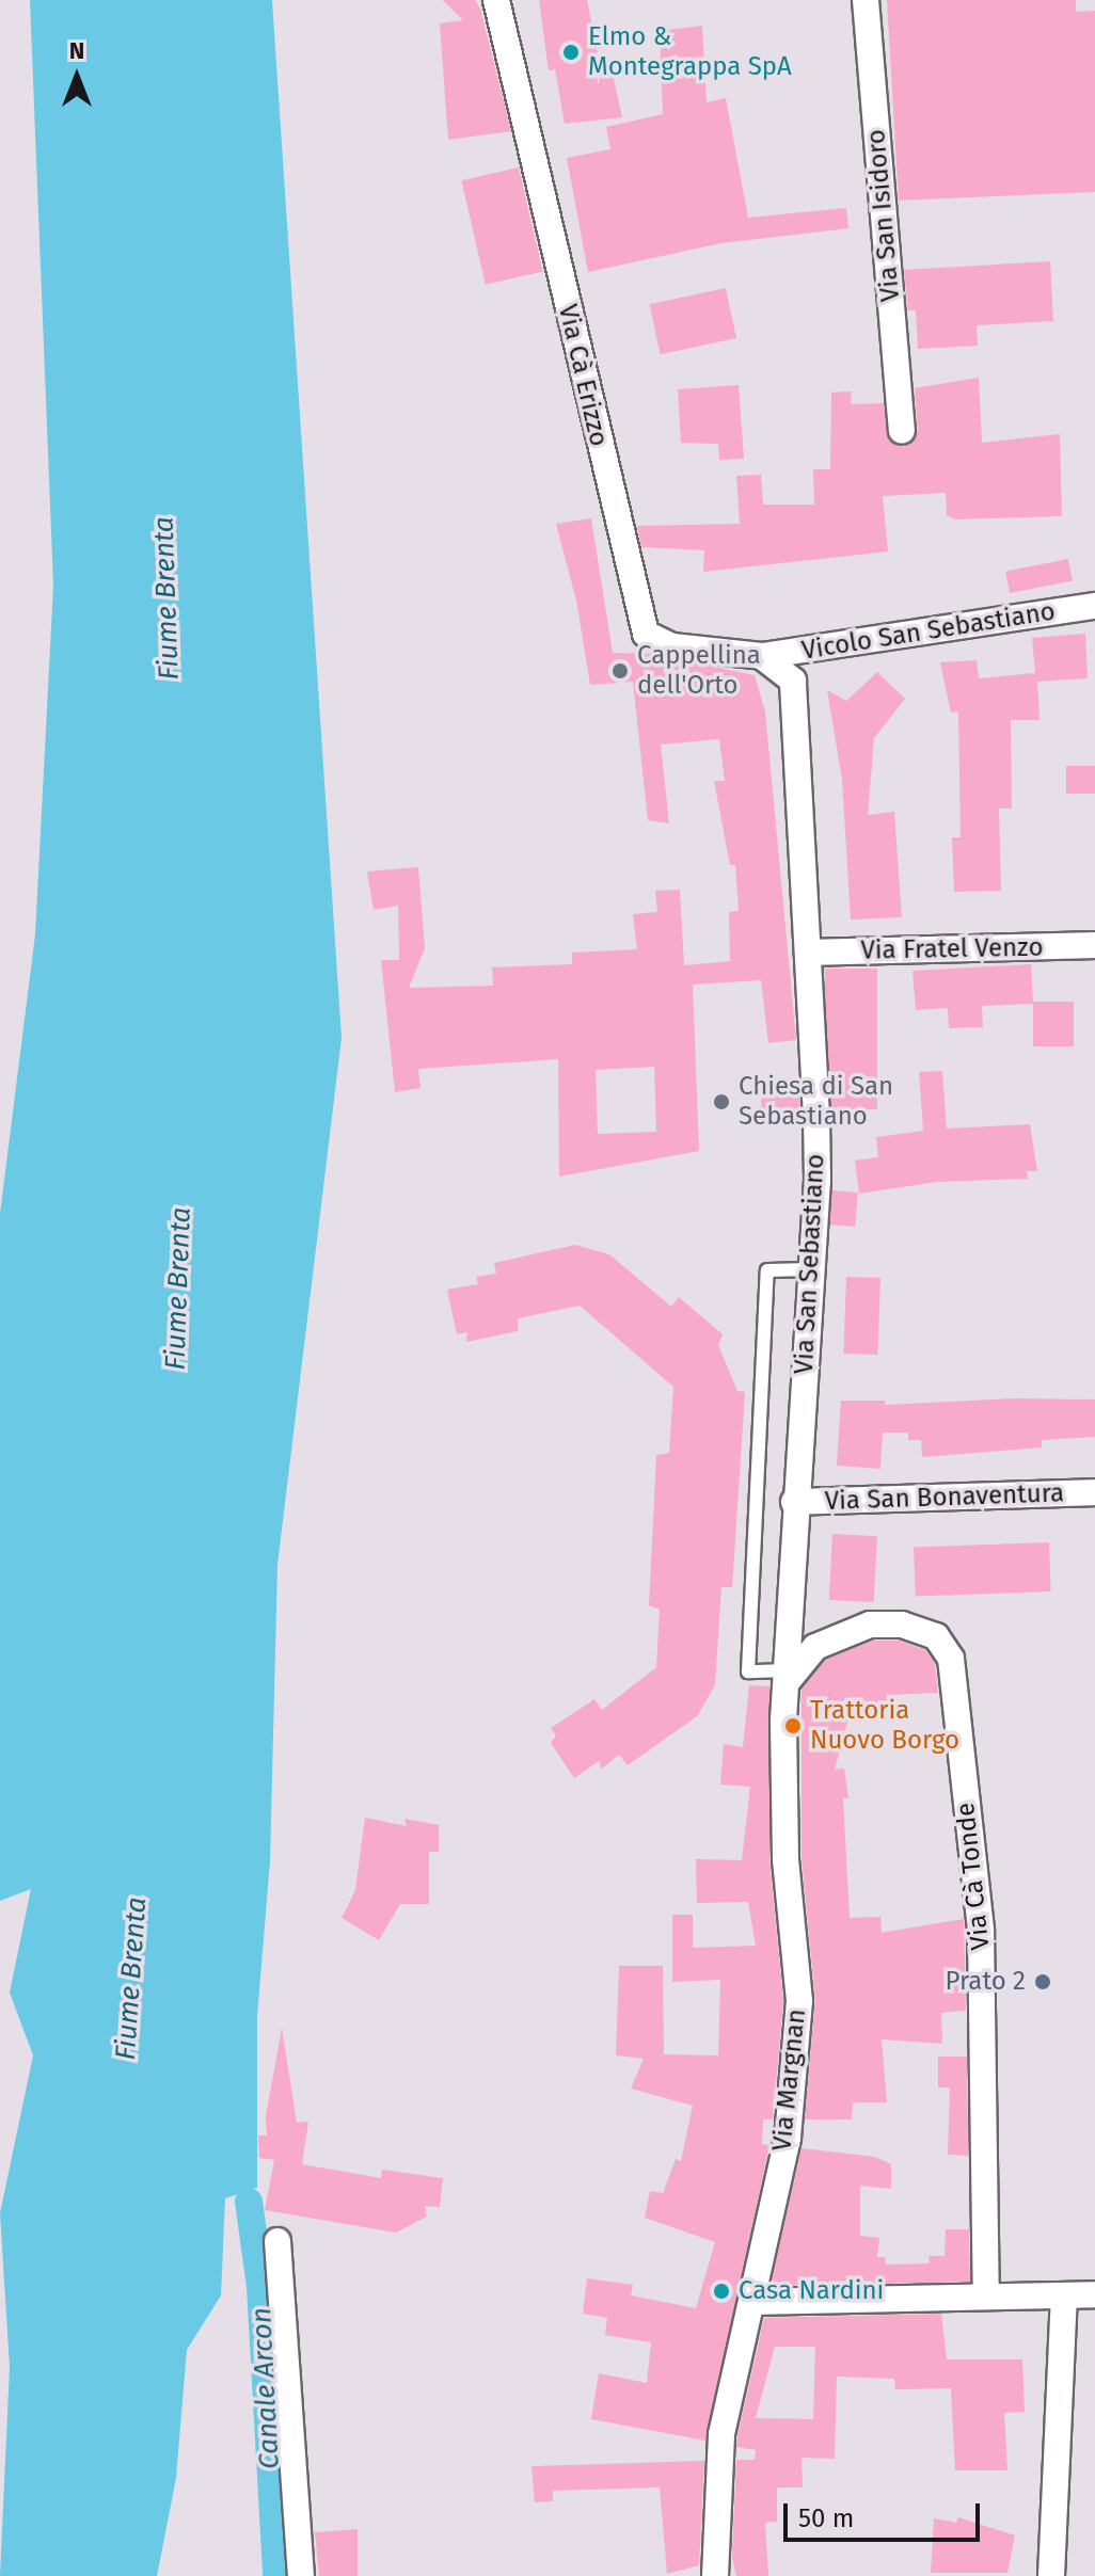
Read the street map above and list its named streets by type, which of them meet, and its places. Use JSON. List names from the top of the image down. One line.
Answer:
{"streets":{"street":["Via San Isidoro","Via Cà Erizzo","Vicolo San Sebastiano","Via Fratel Venzo","Via San Sebastiano","Via San Bonaventura","Via Cà Tonde","Via Margnan"]},"crossings":[["Via Cà Erizzo","Vicolo San Sebastiano"],["Via Cà Erizzo","Via San Sebastiano"],["Vicolo San Sebastiano","Via San Sebastiano"],["Via Fratel Venzo","Via San Sebastiano"],["Via San Sebastiano","Via San Bonaventura"],["Via San Sebastiano","Via Cà Tonde"],["Via San Sebastiano","Via Margnan"],["Via Cà Tonde","Via Margnan"]],"water":["Fiume Brenta","Canale Arcon"],"places":["Elmo & Montegrappa SpA","Cappellina dell'Orto","Chiesa di San Sebastiano","Trattoria Nuovo Borgo","Prato 2","Casa Nardini"],"scale_bar":"50 m","north":"top"}
